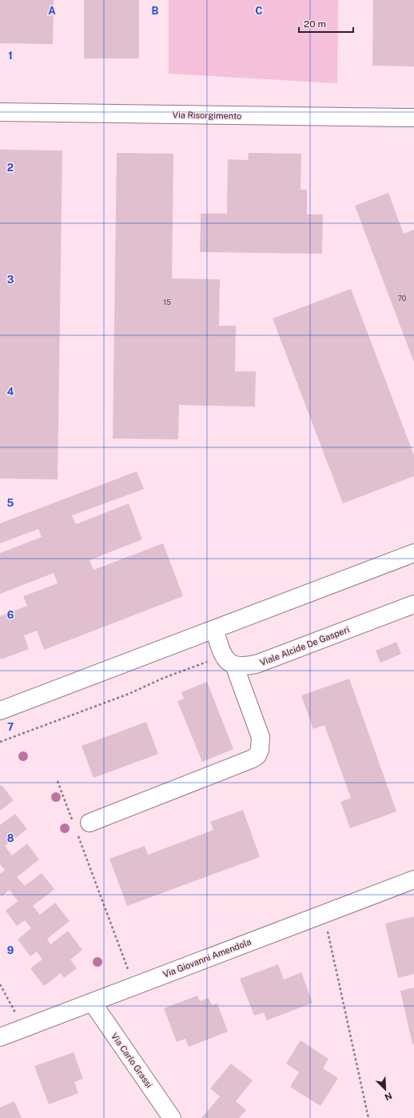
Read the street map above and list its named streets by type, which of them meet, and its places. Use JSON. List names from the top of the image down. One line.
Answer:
{"streets":{"street":["Via Risorgimento","Viale Alcide De Gasperi","Via Giovanni Amendola","Via Carlo Grassi"]},"crossings":[["Via Giovanni Amendola","Via Carlo Grassi"]],"house_numbers":["70","15"],"scale_bar":"20 m","north":"bottom right","grid":{"columns":["A","B","C"],"rows":["1","2","3","4","5","6","7","8","9"]}}
